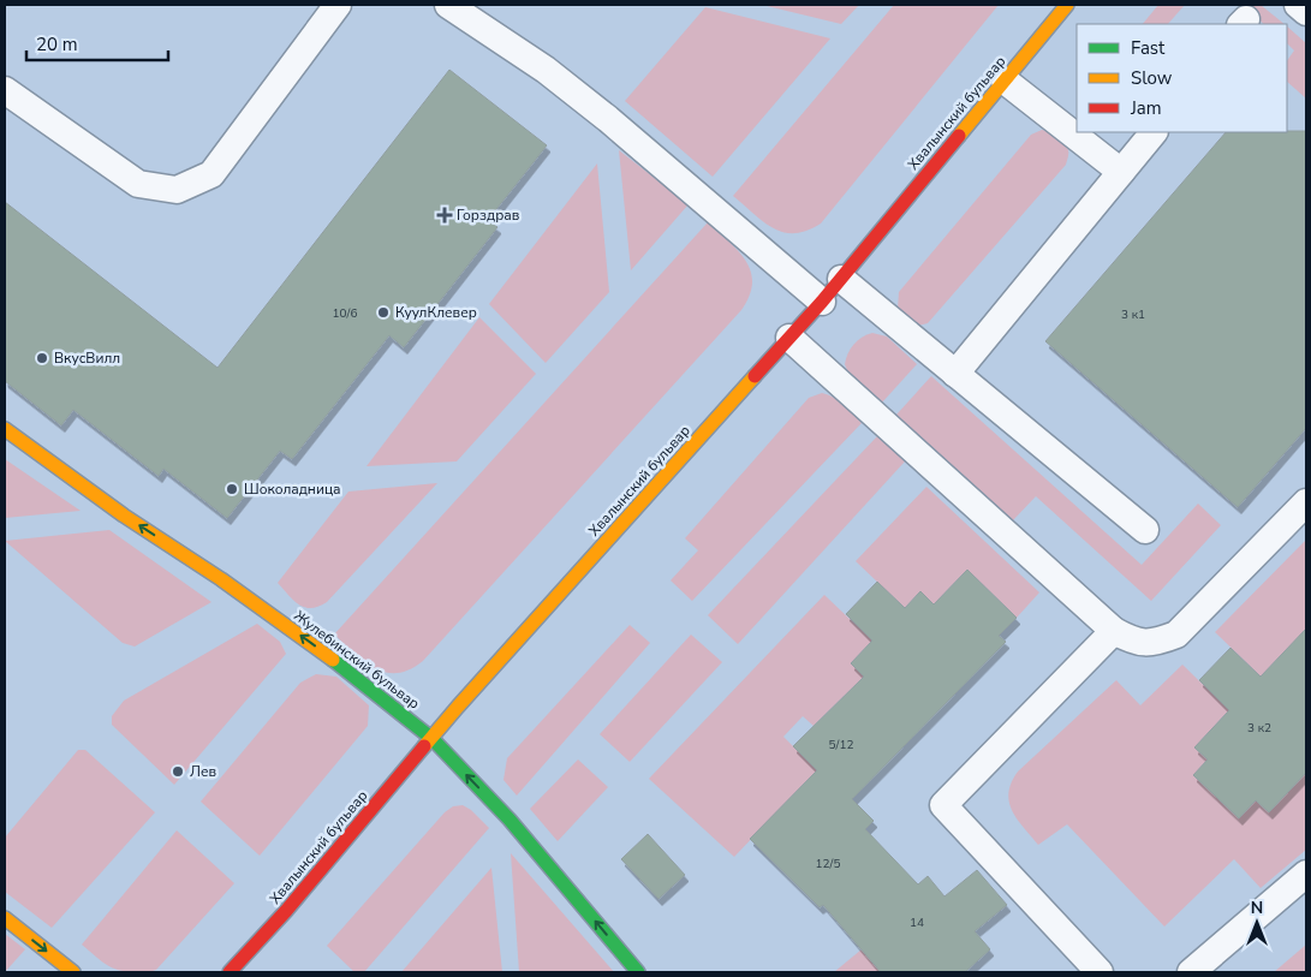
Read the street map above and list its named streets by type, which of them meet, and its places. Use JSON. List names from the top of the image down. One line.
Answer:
{"streets":{"street":["Хвалынский бульвар","Жулебинский бульвар"]},"crossings":[["Хвалынский бульвар","Жулебинский бульвар"]],"one_way":["Жулебинский бульвар"],"places":{"health":["Горздрав"],"other":["КуулКлевер","ВкусВилл","Шоколадница","Лев"]},"house_numbers":["10/6","3 к1","3 к2","5/12","12/5","14"],"legend":["Fast","Slow","Jam"],"scale_bar":"20 m","north":"top"}
